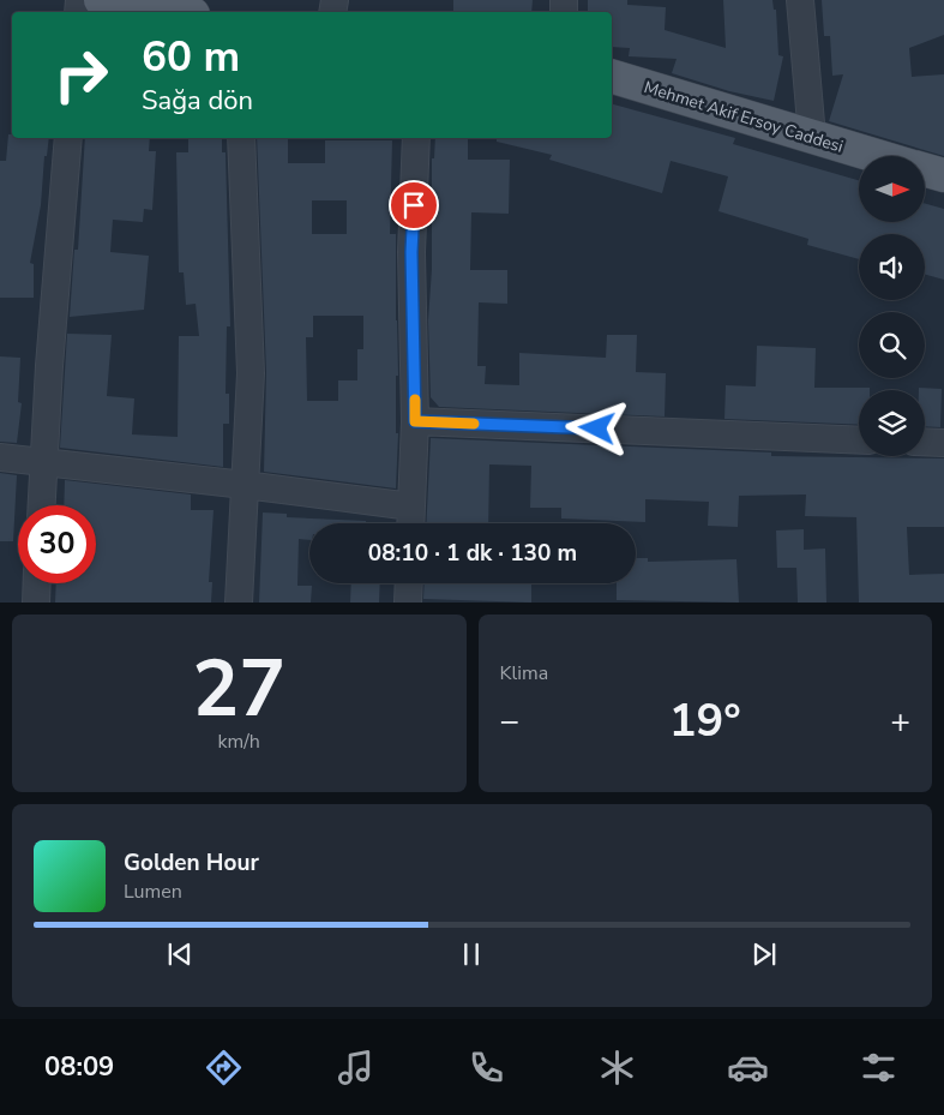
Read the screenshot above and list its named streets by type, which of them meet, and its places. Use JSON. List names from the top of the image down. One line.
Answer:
{"streets":{"main road":["Mehmet Akif Ersoy Caddesi"]},"north":"right","page":{"turn":["60 m","Sağa dön"],"limit":"30","trip":"08:10 · 1 dk · 130 m","tile":[["27","km/h"],"Klima"],"heat":["−","19°","+"],"song":["Golden Hour","Lumen"],"tabs":"08:09"}}
